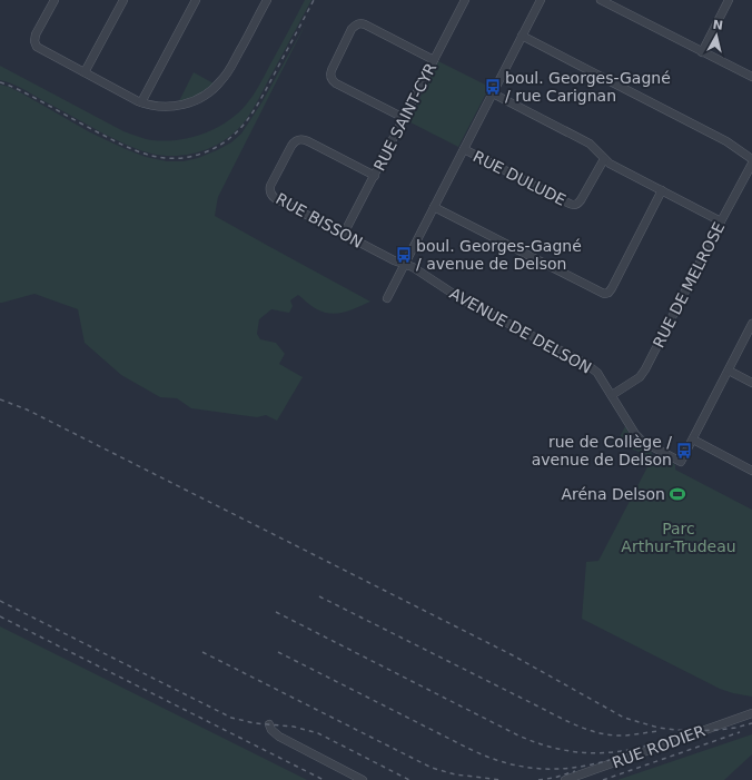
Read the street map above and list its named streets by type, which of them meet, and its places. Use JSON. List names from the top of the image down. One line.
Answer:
{"streets":{"street":["RUE SAINT-CYR","RUE DULUDE","RUE BISSON","RUE DE MELROSE","AVENUE DE DELSON","RUE RODIER"]},"crossings":[["RUE SAINT-CYR","RUE BISSON"],["RUE BISSON","AVENUE DE DELSON"],["RUE DE MELROSE","AVENUE DE DELSON"]],"parks":["Parc Arthur-Trudeau"],"places":{"bus stop":["boul. Georges-Gagné / rue Carignan","boul. Georges-Gagné / avenue de Delson","rue de Collège / avenue de Delson"],"sports":["Aréna Delson"]},"north":"top"}
